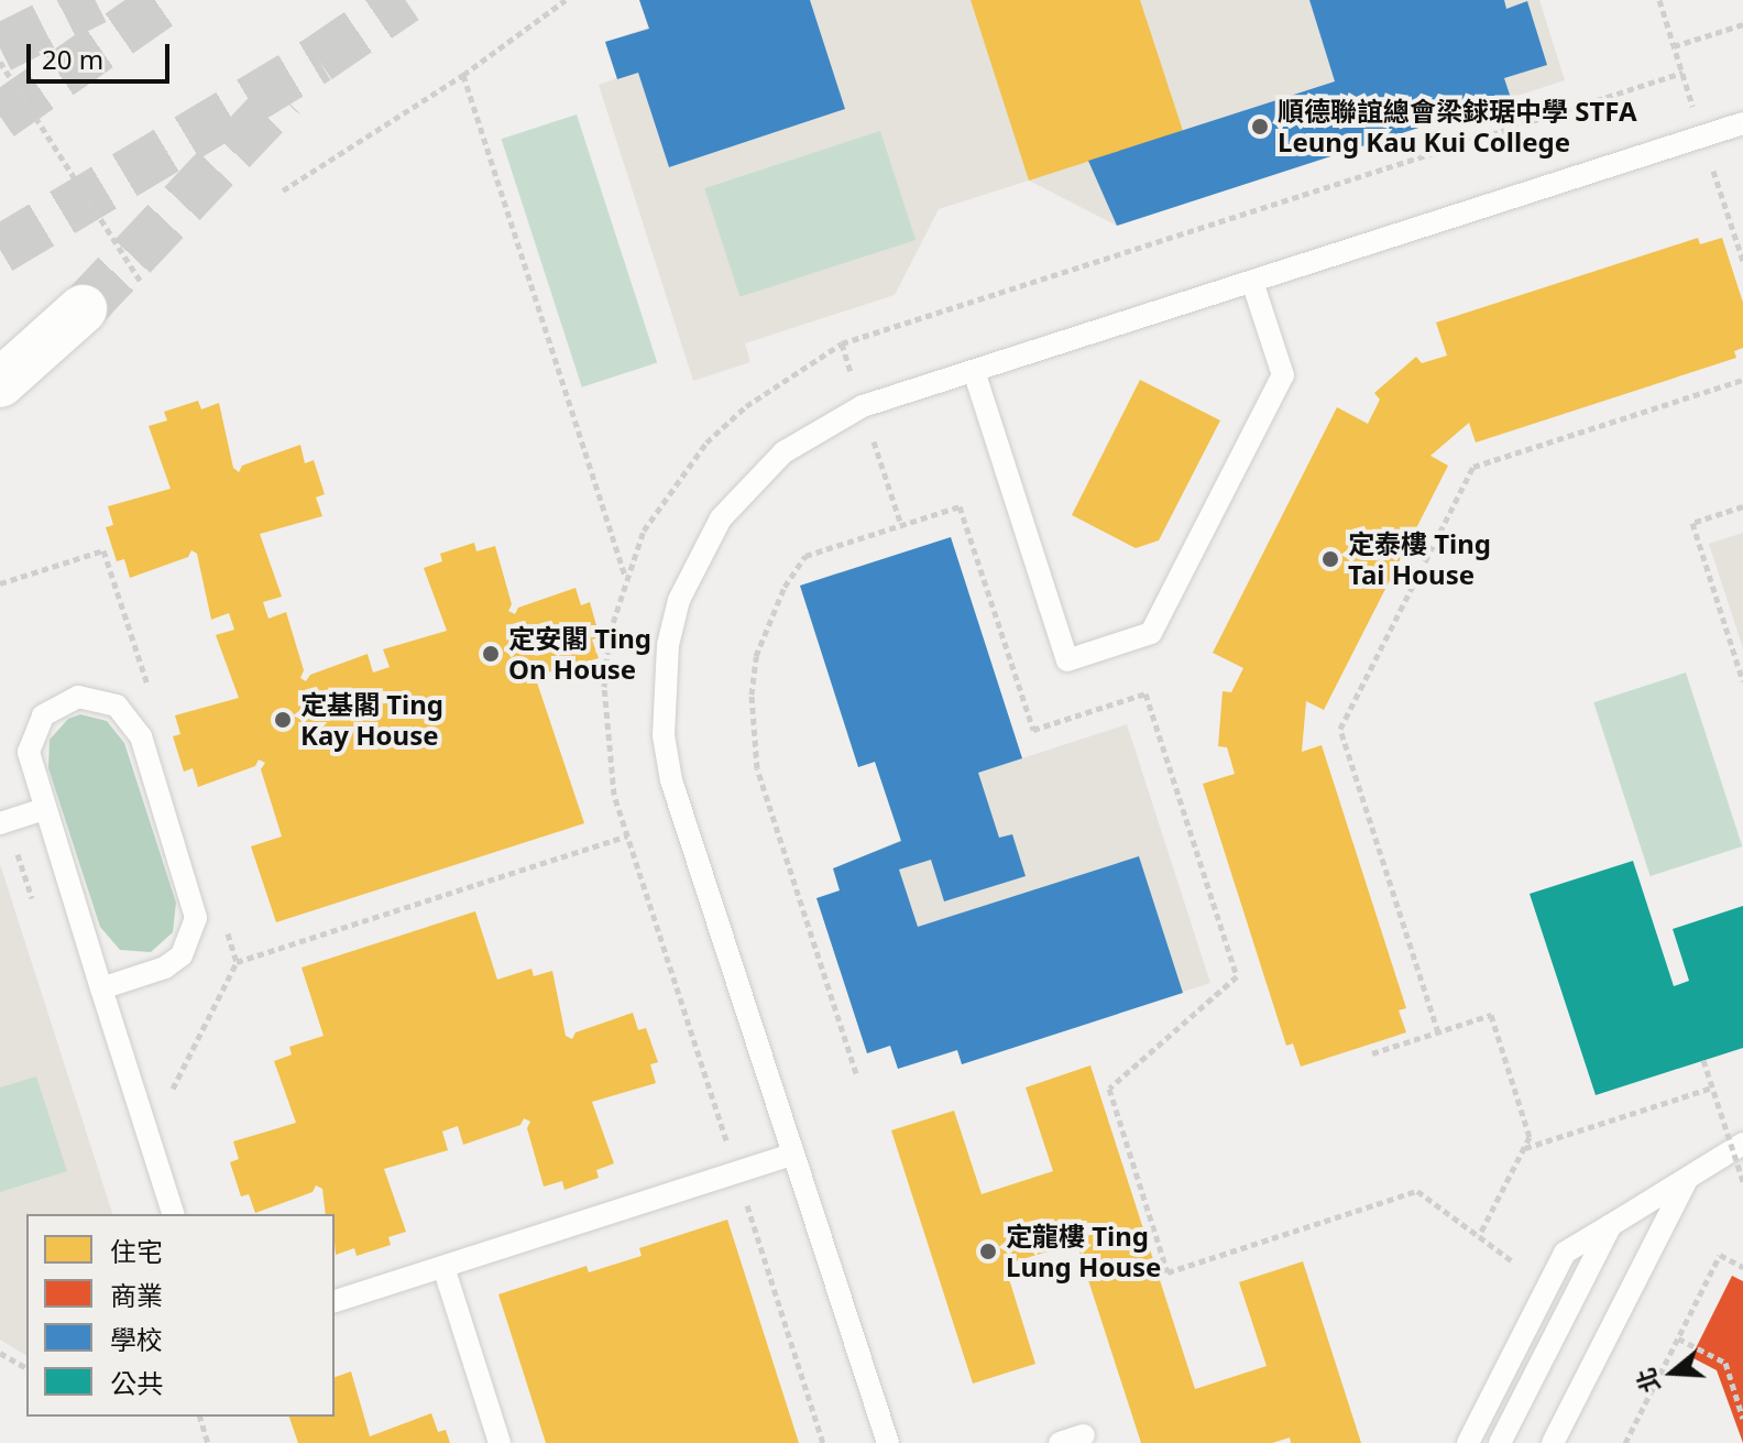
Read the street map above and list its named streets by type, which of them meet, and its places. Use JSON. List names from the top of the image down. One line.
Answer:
{"places":["順德聯誼總會梁銶琚中學 STFA Leung Kau Kui College","定泰樓 Ting Tai House","定安閣 Ting On House","定基閣 Ting Kay House","定龍樓 Ting Lung House"],"legend":["住宅","商業","學校","公共"],"scale_bar":"20 m","north":"left"}
